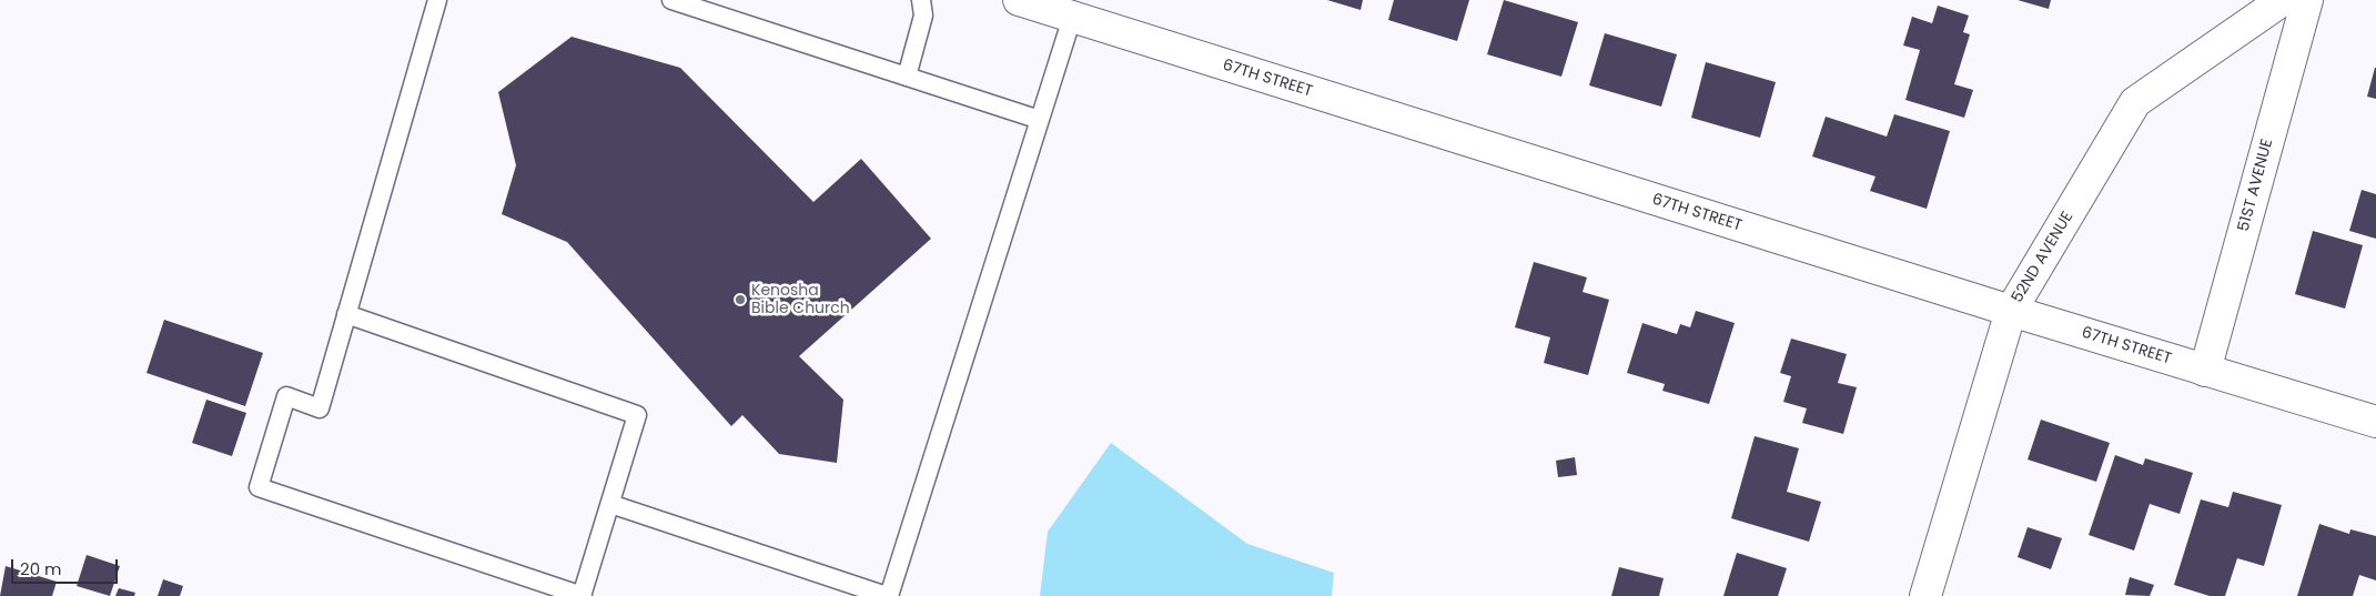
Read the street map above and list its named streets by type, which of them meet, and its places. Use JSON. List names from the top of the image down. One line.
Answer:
{"streets":{"street":["67TH STREET","51ST AVENUE","52ND AVENUE"]},"crossings":[["67TH STREET","51ST AVENUE"],["67TH STREET","52ND AVENUE"]],"places":["Kenosha Bible Church"],"scale_bar":"20 m"}
